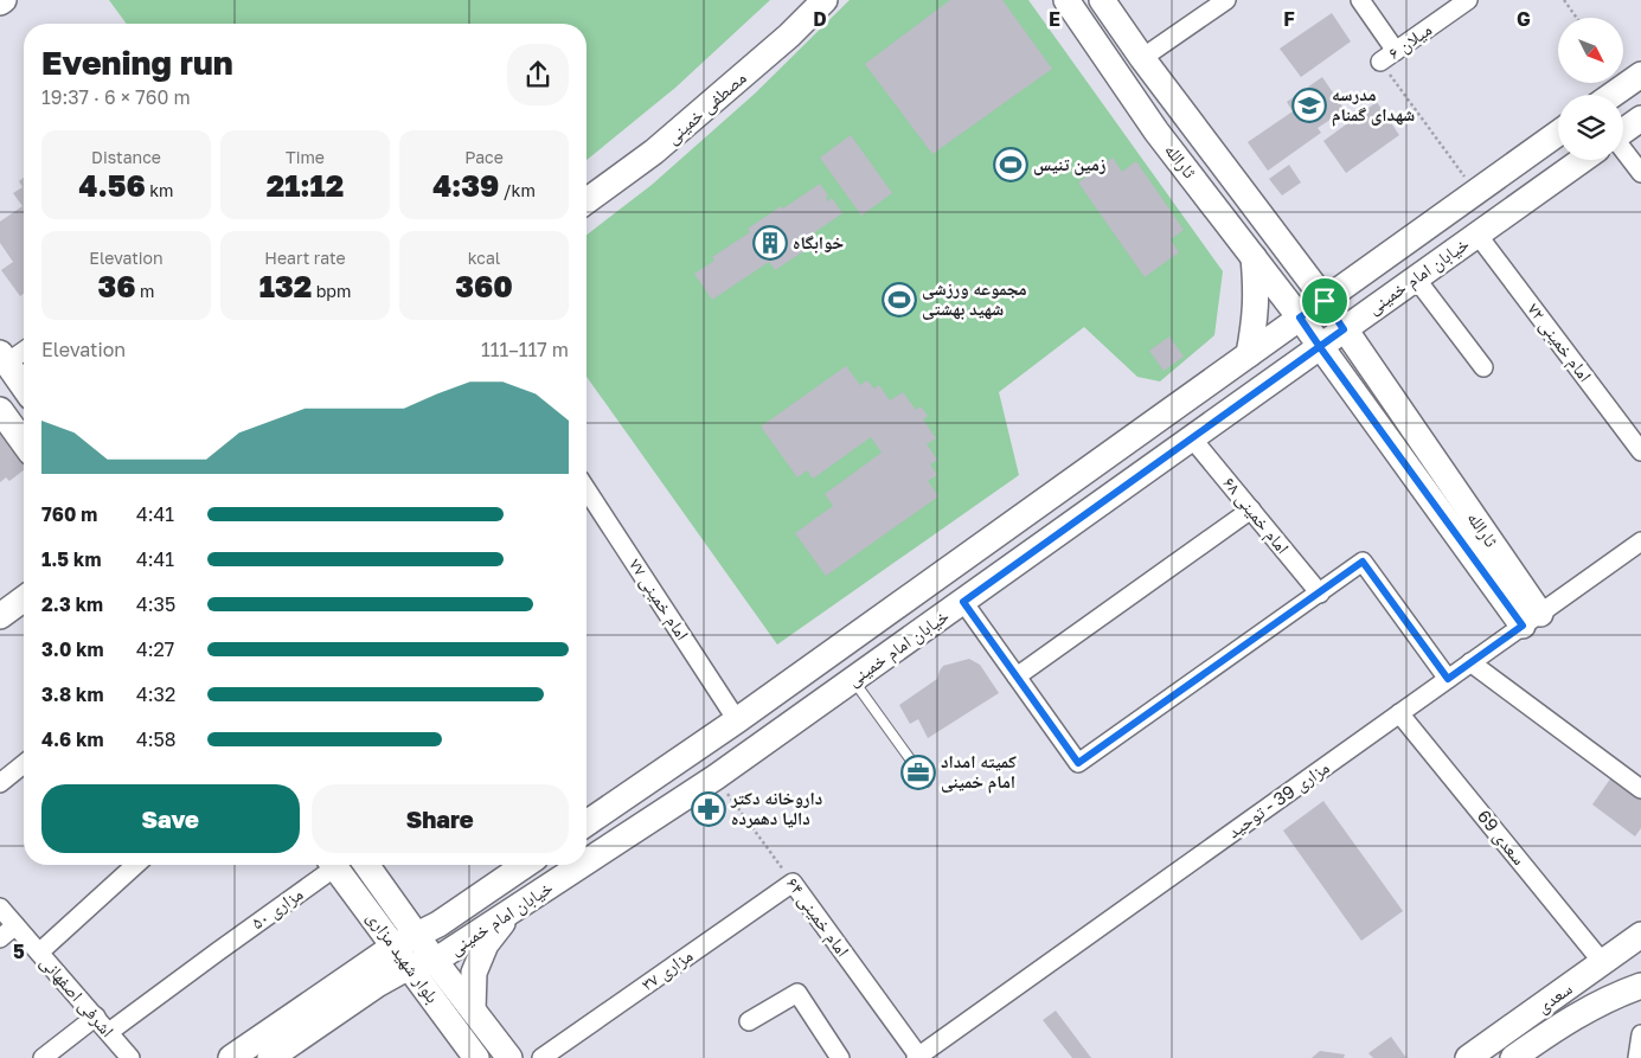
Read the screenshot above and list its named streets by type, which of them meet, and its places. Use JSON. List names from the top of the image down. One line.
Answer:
{"streets":{"main road":["مصطفی خمینی","ثارالله","خیابان امام خمینی","بلوار شهید مزاری","سعدی"],"street":["میلان ۶","امام خمینی ۷۲","امام خمینی ۶۸","امام خمینی ۷۷","مزاری 39 - توحید","سعدی 69","مزاری ۵۰","امام خمینی ۶۴","مزاری ۳۷","اشرفی اصفهانی"]},"crossings":[["ثارالله","خیابان امام خمینی"],["ثارالله","مزاری 39 - توحید"],["خیابان امام خمینی","امام خمینی ۷۲"],["خیابان امام خمینی","امام خمینی ۶۸"],["خیابان امام خمینی","امام خمینی ۷۷"],["خیابان امام خمینی","امام خمینی ۶۴"],["خیابان امام خمینی","بلوار شهید مزاری"],["مزاری 39 - توحید","سعدی 69"],["مزاری 39 - توحید","امام خمینی ۶۴"],["سعدی 69","سعدی"],["مزاری ۵۰","اشرفی اصفهانی"],["امام خمینی ۶۴","مزاری ۳۷"]],"places":{"school or university":["مدرسه شهدای گمنام"],"sports":["زمین تنیس","مجموعه ورزشی شهید بهشتی"],"building":["خوابگاه"],"office":["کمیته امداد امام خمینی"],"pharmacy":["داروخانه دکتر دالیا دهمرده"]},"north":"bottom right","page":{"heading":["Evening run","19:37 · 6 × 760 m"],"stats":[["Distance","4.56 km"],["Time","21:12"],["Pace","4:39 /km"],["Elevation","36 m"],["Heart rate","132 bpm"],["kcal","360"]],"chart":["Elevation","111–117 m"],"list":[{"name":"760 m","note":"4:41"},{"name":"1.5 km","note":"4:41"},{"name":"2.3 km","note":"4:35"},{"name":"3.0 km","note":"4:27"},{"name":"3.8 km","note":"4:32"},{"name":"4.6 km","note":"4:58"}],"buttons":["Save","Share"]},"grid":{"columns":["D","E","F","G"],"rows":["5"]}}
